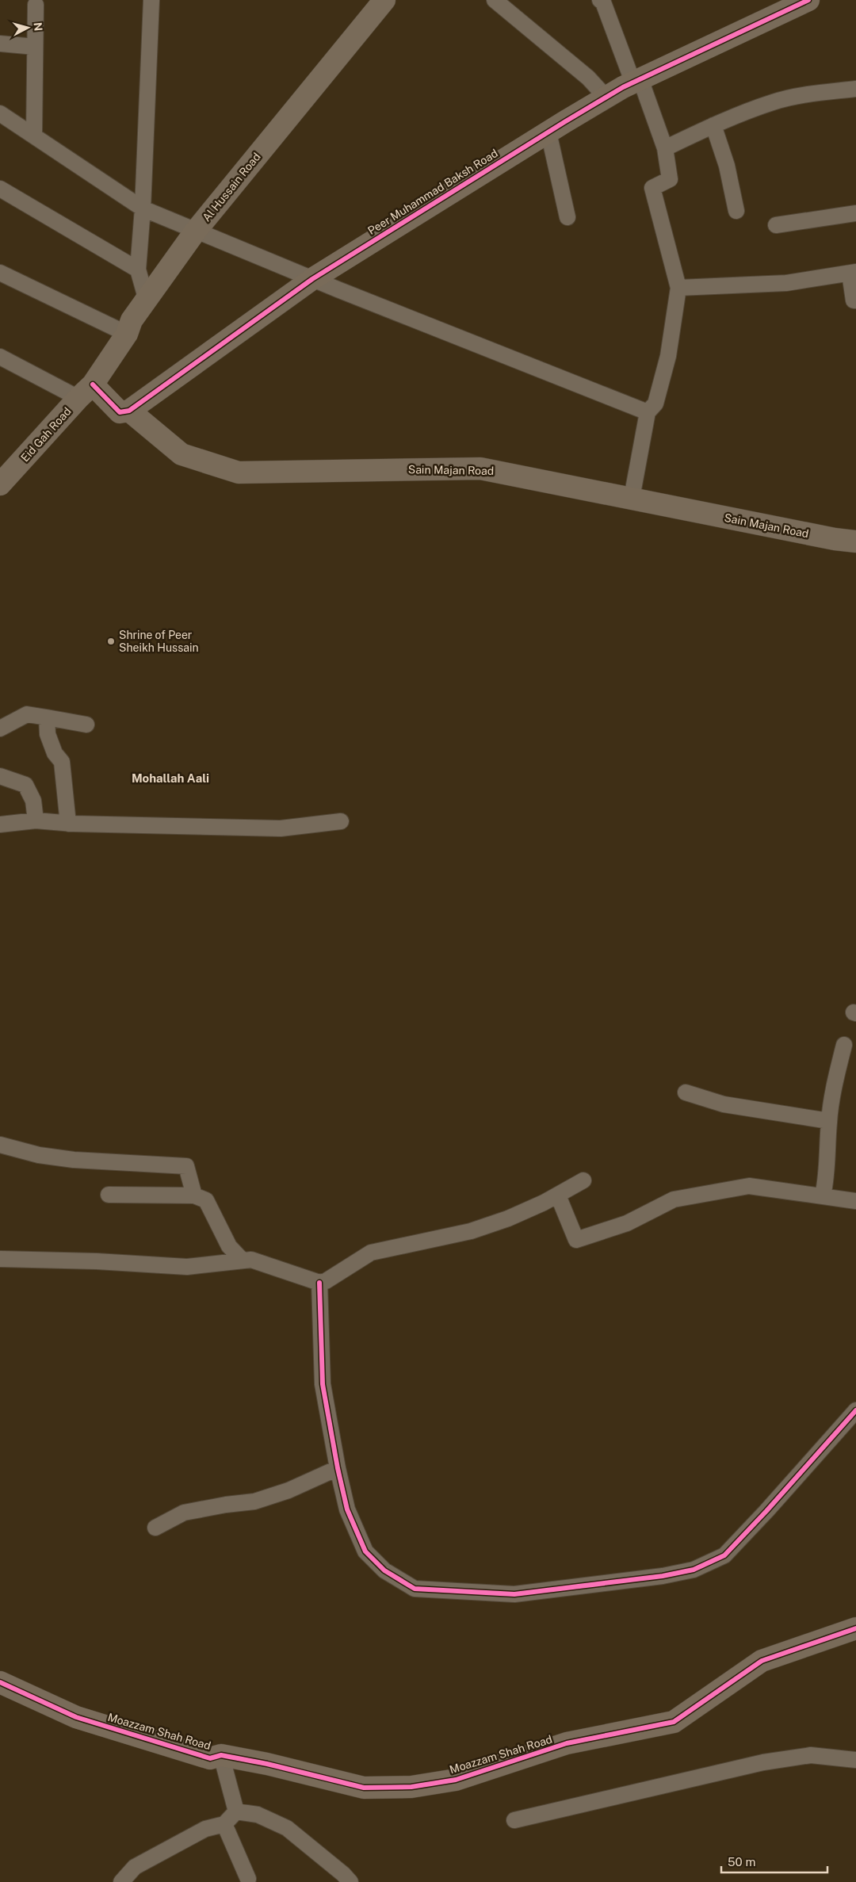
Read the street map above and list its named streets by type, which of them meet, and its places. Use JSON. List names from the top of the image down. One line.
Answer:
{"streets":{"street":["Al Hussain Road","Peer Muhammad Baksh Road","Eid Gah Road","Sain Majan Road","Moazzam Shah Road"]},"crossings":[["Al Hussain Road","Eid Gah Road"],["Peer Muhammad Baksh Road","Sain Majan Road"]],"districts":["Mohallah Aali"],"places":["Shrine of Peer Sheikh Hussain"],"scale_bar":"50 m","north":"right"}
